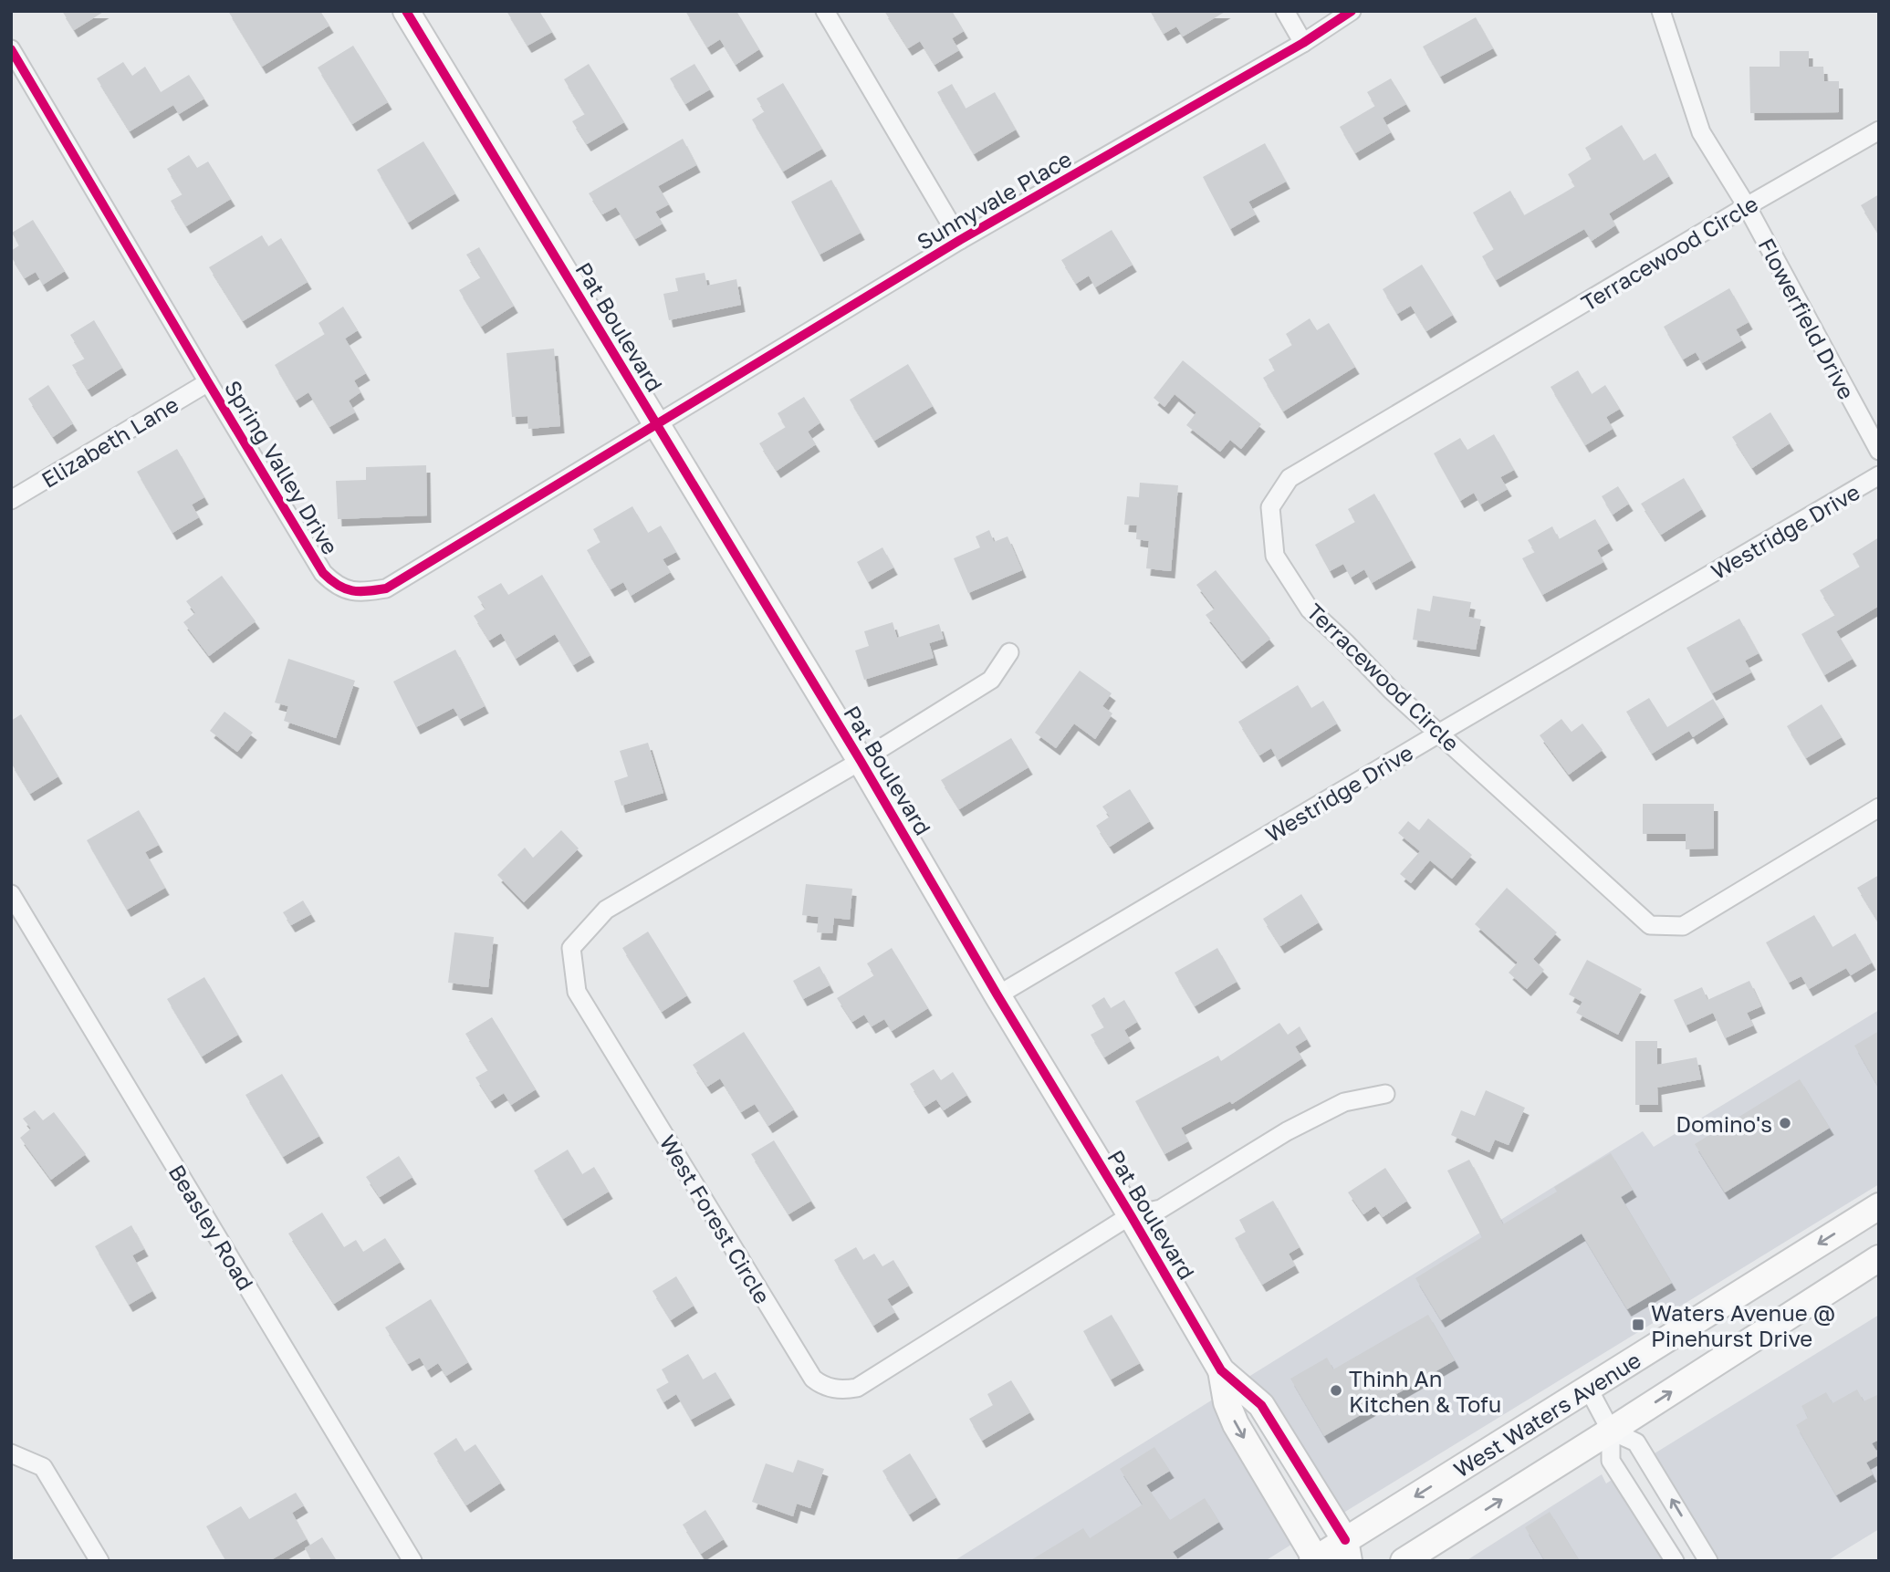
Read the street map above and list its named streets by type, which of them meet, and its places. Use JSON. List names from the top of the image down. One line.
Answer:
{"streets":{"street":["Sunnyvale Place","Terracewood Circle","Flowerfield Drive","Pat Boulevard","Elizabeth Lane","Spring Valley Drive","Westridge Drive","West Forest Circle","Beasley Road","West Waters Avenue"]},"crossings":[["Sunnyvale Place","Pat Boulevard"],["Sunnyvale Place","Spring Valley Drive"],["Terracewood Circle","Flowerfield Drive"],["Terracewood Circle","Westridge Drive"],["Pat Boulevard","Spring Valley Drive"],["Pat Boulevard","Westridge Drive"],["Pat Boulevard","West Forest Circle"],["Pat Boulevard","West Waters Avenue"],["Elizabeth Lane","Spring Valley Drive"]],"places":{"other":["Domino's","Thinh An Kitchen & Tofu"],"transit":["Waters Avenue @ Pinehurst Drive"]}}
